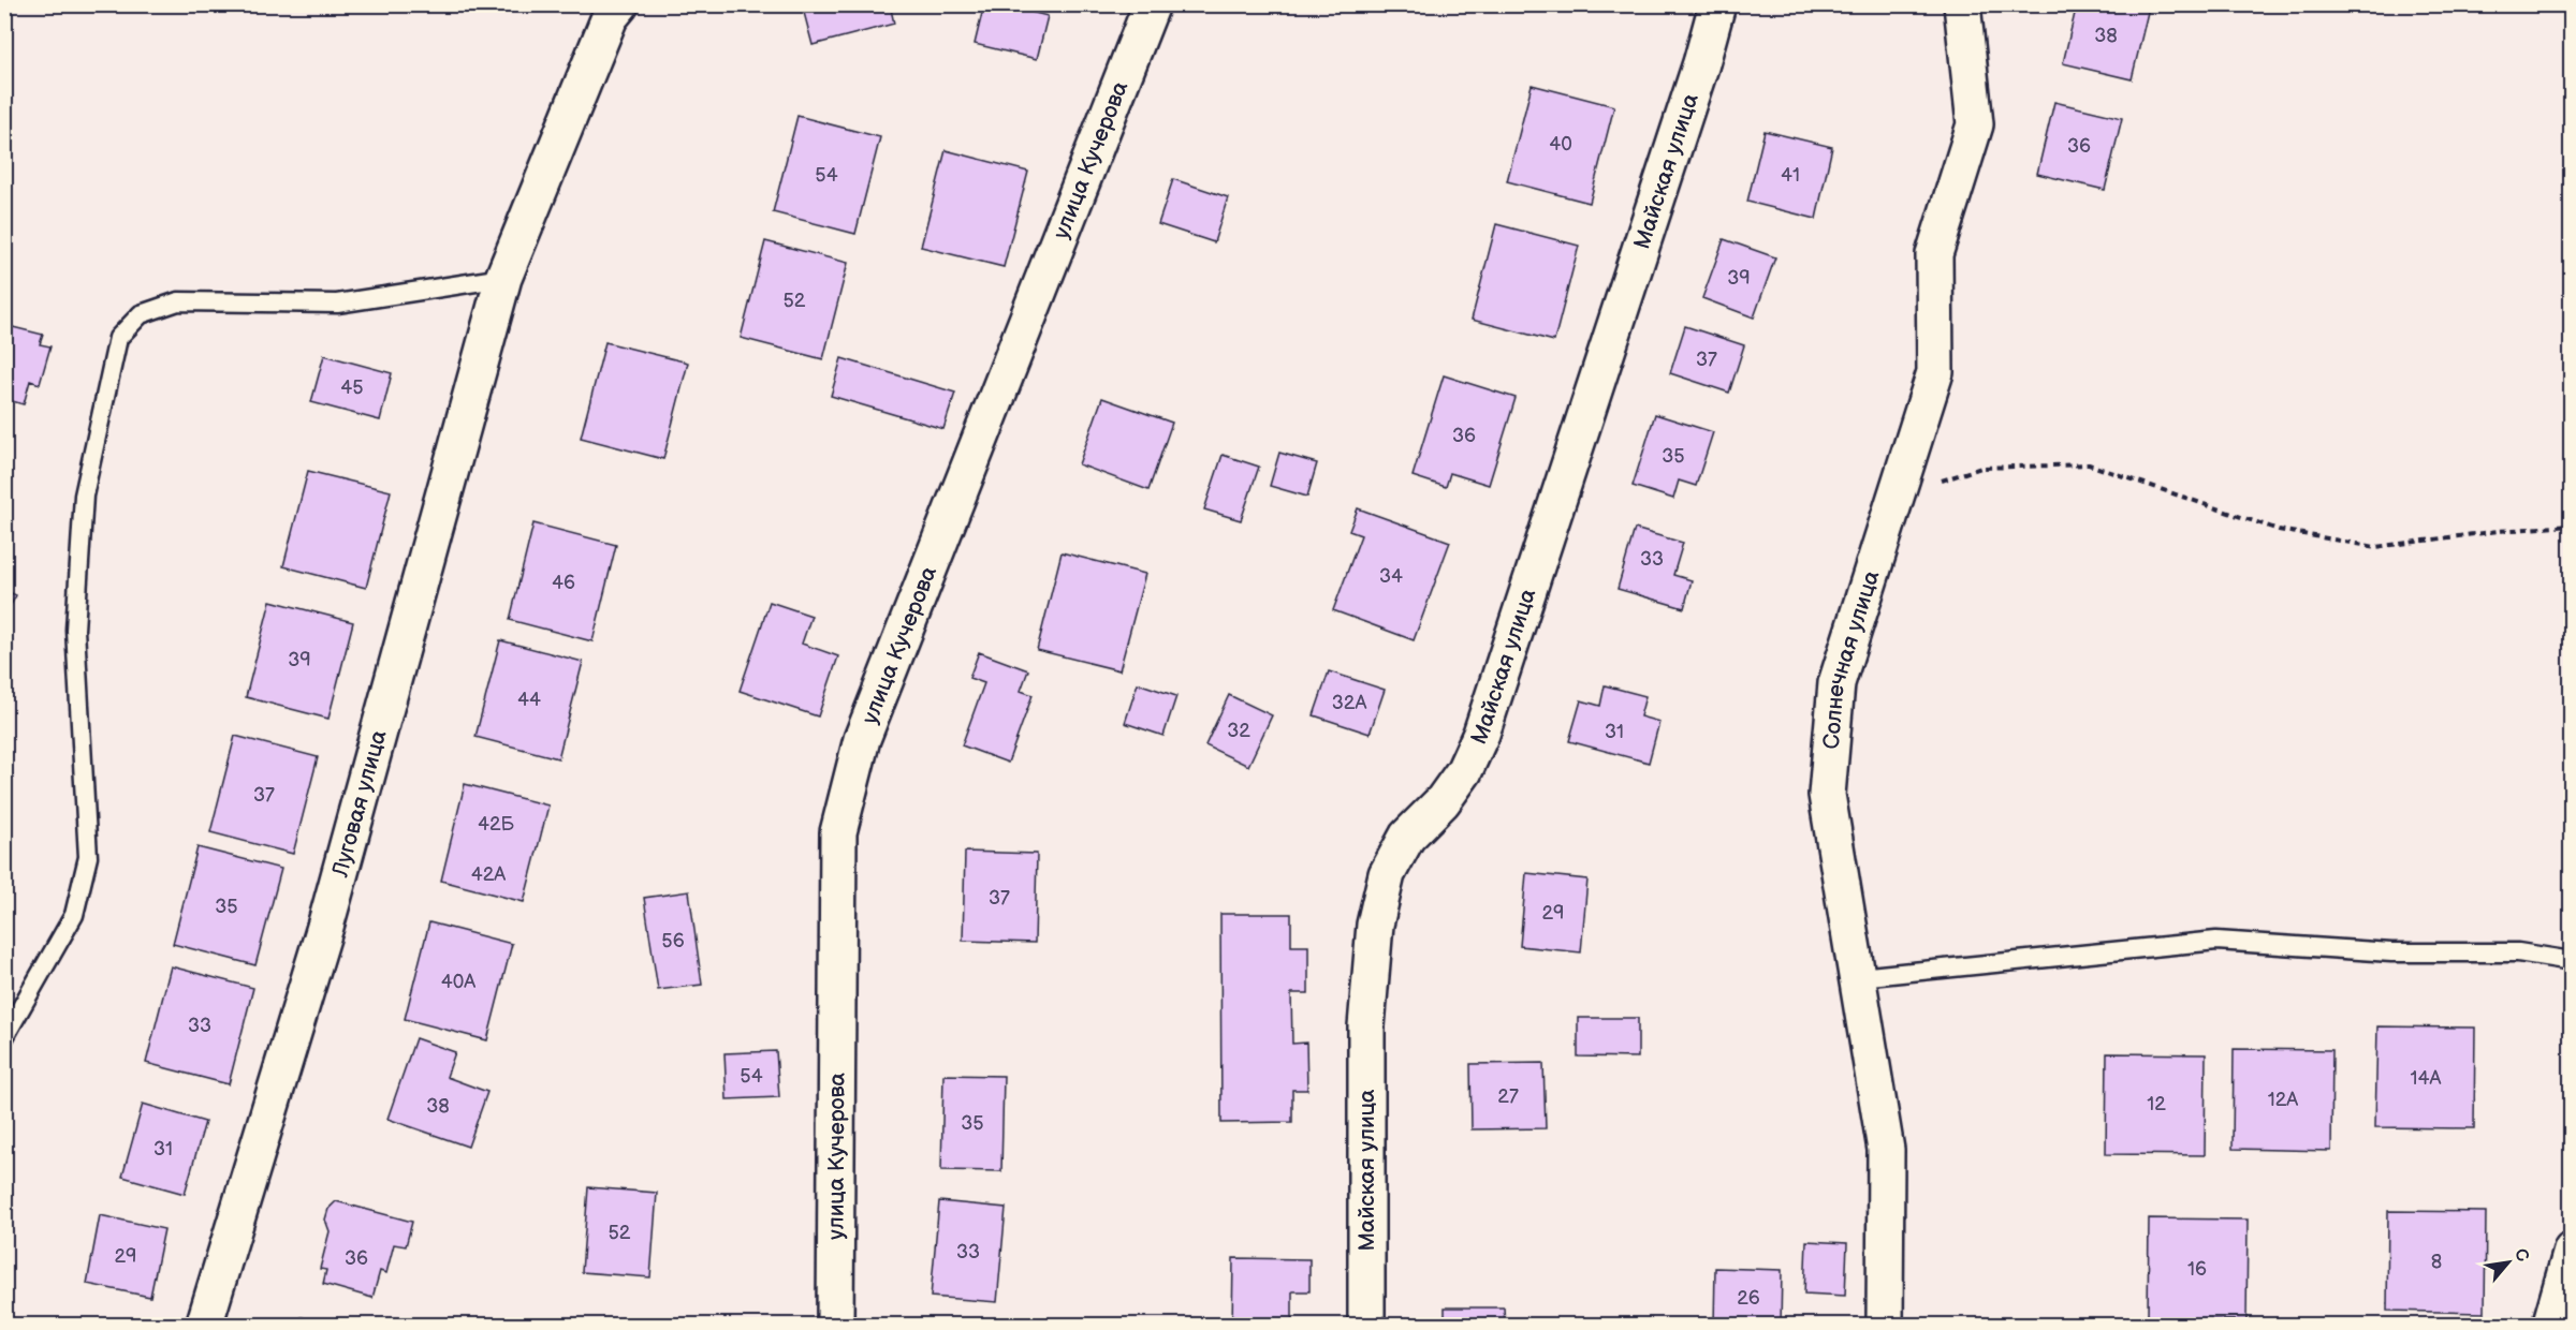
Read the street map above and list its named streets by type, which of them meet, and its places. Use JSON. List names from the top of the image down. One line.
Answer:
{"streets":{"street":["улица Кучерова","Майская улица","Солнечная улица","Луговая улица"]},"house_numbers":["38","40","36","54","41","39","52","37","45","36","35","33","34","46","39","44","32А","32","31","37","42Б","42А","37","35","29","56","40А","33","54","14А","27","12А","12","38","35","31","52","33","29","36","8","16","26"],"north":"top right"}
